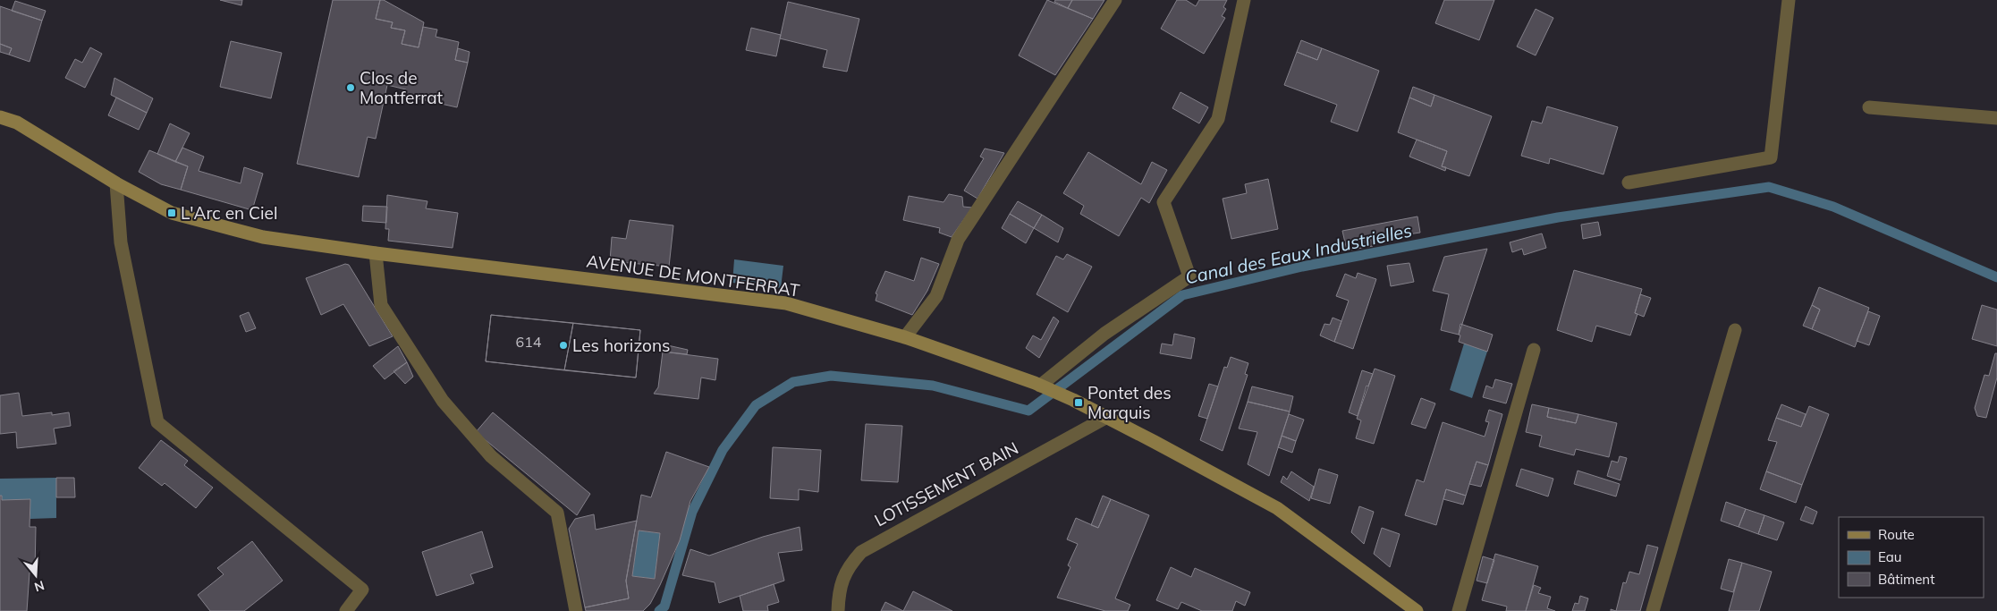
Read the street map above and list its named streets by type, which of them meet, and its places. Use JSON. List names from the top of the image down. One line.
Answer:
{"streets":{"street":["AVENUE DE MONTFERRAT","LOTISSEMENT BAIN"]},"crossings":[["AVENUE DE MONTFERRAT","LOTISSEMENT BAIN"]],"water":["Canal des Eaux Industrielles"],"places":{"other":["Clos de Montferrat","Les horizons"],"transit":["L'Arc en Ciel","Pontet des Marquis"]},"house_numbers":["614"],"legend":["Route","Eau","Bâtiment"],"north":"bottom"}
